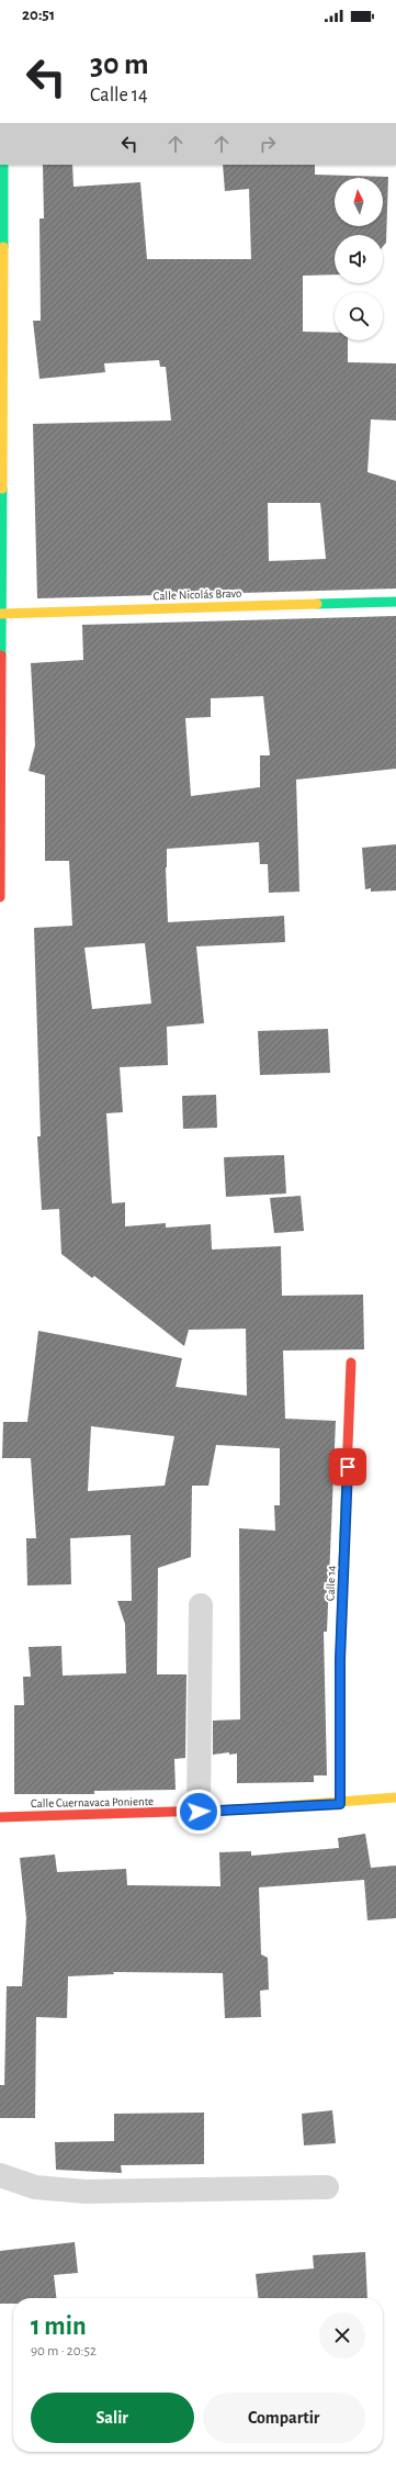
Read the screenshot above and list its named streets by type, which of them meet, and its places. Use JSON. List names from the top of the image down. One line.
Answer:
{"streets":{"street":["Calle Nicolás Bravo","Calle 14","Calle Cuernavaca Poniente"]},"crossings":[["Calle 14","Calle Cuernavaca Poniente"]],"north":"top","page":{"status":"20:51","turn":["30 m","Calle 14"],"heading":["1 min","90 m · 20:52"],"buttons":["Salir","Compartir"]}}
